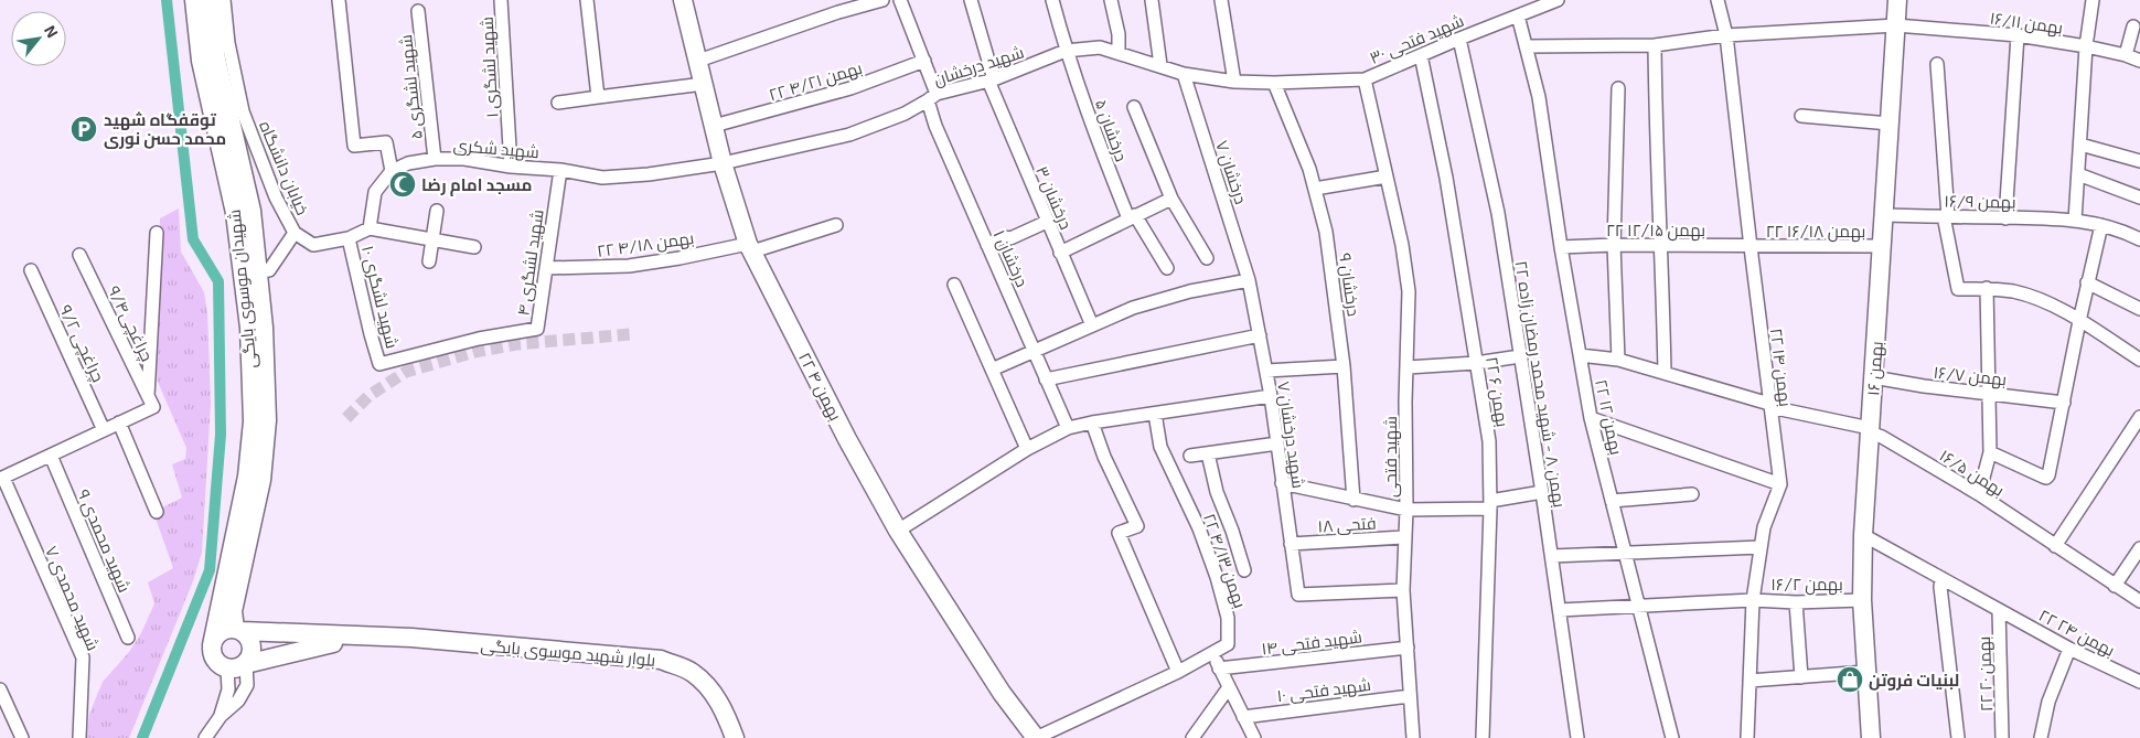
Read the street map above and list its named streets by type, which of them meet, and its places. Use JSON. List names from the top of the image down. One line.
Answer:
{"streets":{"street":["بهمن ۱۶/۱۱","شهید فتحی ۳۰","شهید درخشان","شهید لشگری ۱","۲۲ بهمن ۴/۲۱","شهید لشگری ۵","درخشان ۵","شهید شکری","خیابان دانشگاه","درخشان ۷","درخشان ۳","بهمن ۱۶/۹","۲۲ بهمن ۱۲/۱۵","۲۲ بهمن ۱۶/۱۸","۲۲ بهمن ۴/۱۸","درخشان ۱","شهید لشگری ۴","درخشان ۹","شهیدان موسوی بایگی","شهید لشگری ۱۰","۹/۴چراغچی","۹/۲ چراغچی","۲۲ بهمن ۱۴","بهمن ۱۶","بهمن ۱۶/۷","۲۲ بهمن ۸ - شهید محمد رمضان زاده","۲۲ بهمن ۴","۲۲ بهمن ۶","۲۲ بهمن ۱۲","شهید درخشان ۷","شهید فتحی","بهمن ۱۶/۵","فتحی ۱۸","شهید محمدی ۹","۲۲ بهمن ۴/۱۳","بهمن ۱۶/۲","شهید محمدی ۷","۲۲ بهمن ۲۴","شهید فتحی ۱۴","بلوار شهید موسوی بایگی","۲۲ بهمن ۲۰","شهید فتحی ۱۰"]},"crossings":[["بهمن ۱۶/۱۱","۲۲ بهمن ۱۴"],["بهمن ۱۶/۱۱","بهمن ۱۶"],["بهمن ۱۶/۱۱","۲۲ بهمن ۱۲"],["شهید فتحی ۳۰","شهید درخشان"],["شهید فتحی ۳۰","درخشان ۹"],["شهید فتحی ۳۰","۲۲ بهمن ۸ - شهید محمد رمضان زاده"],["شهید فتحی ۳۰","۲۲ بهمن ۶"],["شهید فتحی ۳۰","شهید فتحی"],["شهید درخشان","درخشان ۵"],["شهید درخشان","شهید شکری"],["شهید درخشان","درخشان ۷"],["شهید درخشان","درخشان ۳"],["شهید درخشان","درخشان ۱"],["شهید درخشان","شهید لشگری ۴"],["شهید درخشان","۲۲ بهمن ۴"],["شهید لشگری ۱","شهید شکری"],["۲۲ بهمن ۴/۲۱","درخشان ۱"],["۲۲ بهمن ۴/۲۱","۲۲ بهمن ۴"],["شهید لشگری ۵","شهید شکری"],["شهید شکری","شهید لشگری ۴"],["خیابان دانشگاه","شهید لشگری ۱۰"],["درخشان ۷","شهید درخشان ۷"],["بهمن ۱۶/۹","بهمن ۱۶"],["۲۲ بهمن ۱۲/۱۵","۲۲ بهمن ۱۶/۱۸"],["۲۲ بهمن ۱۲/۱۵","۲۲ بهمن ۱۴"],["۲۲ بهمن ۱۲/۱۵","۲۲ بهمن ۱۲"],["۲۲ بهمن ۱۶/۱۸","۲۲ بهمن ۱۴"],["۲۲ بهمن ۱۶/۱۸","بهمن ۱۶"],["۲۲ بهمن ۴/۱۸","شهید لشگری ۴"],["۲۲ بهمن ۴/۱۸","۲۲ بهمن ۴"],["شهید لشگری ۴","شهید لشگری ۱۰"],["شهیدان موسوی بایگی","بلوار شهید موسوی بایگی"],["۲۲ بهمن ۱۴","بهمن ۱۶/۵"],["۲۲ بهمن ۱۴","بهمن ۱۶/۲"],["بهمن ۱۶","بهمن ۱۶/۷"],["بهمن ۱۶","بهمن ۱۶/۵"],["بهمن ۱۶","بهمن ۱۶/۲"],["بهمن ۱۶","۲۲ بهمن ۲۴"],["۲۲ بهمن ۸ - شهید محمد رمضان زاده","بهمن ۱۶/۲"],["۲۲ بهمن ۴","۲۲ بهمن ۴/۱۳"],["۲۲ بهمن ۱۲","بهمن ۱۶/۵"],["۲۲ بهمن ۱۲","بهمن ۱۶/۲"],["شهید درخشان ۷","شهید فتحی"],["شهید درخشان ۷","فتحی ۱۸"],["شهید فتحی","فتحی ۱۸"],["شهید فتحی","شهید فتحی ۱۴"],["شهید فتحی","شهید فتحی ۱۰"],["۲۲ بهمن ۲۴","۲۲ بهمن ۲۰"]],"places":{"parking":["توقفگاه شهید محمد حسن نوری"],"mosque":["مسجد امام رضا"],"shop":["لبنیات فروتن"]},"north":"top right"}
